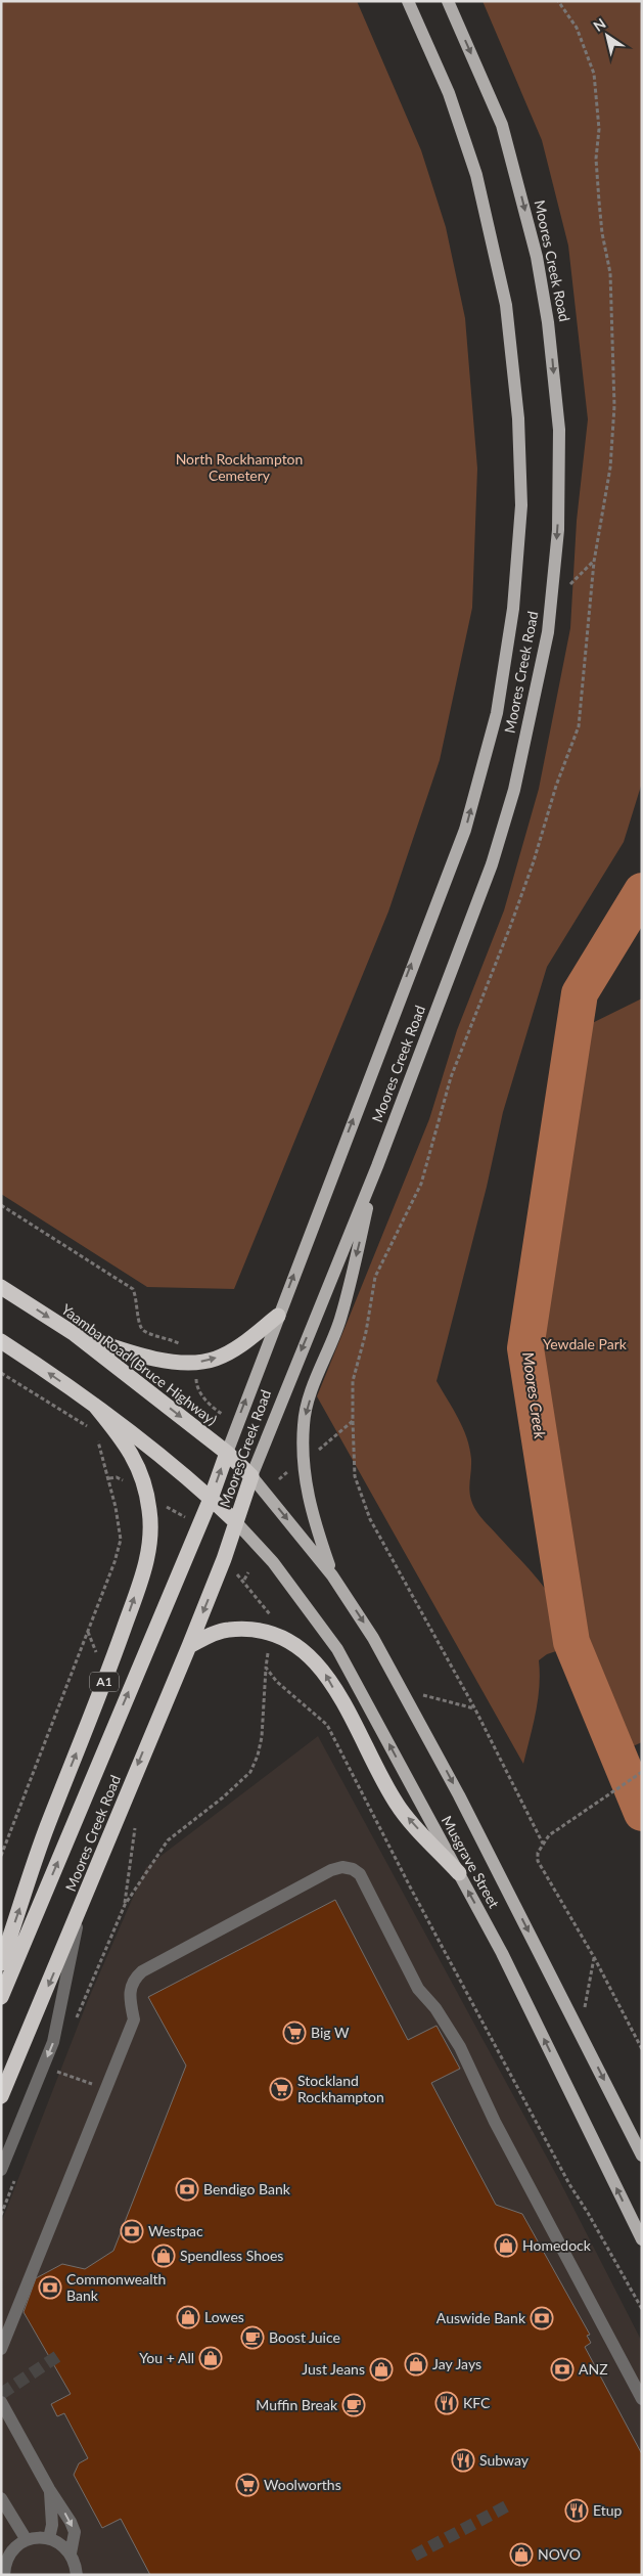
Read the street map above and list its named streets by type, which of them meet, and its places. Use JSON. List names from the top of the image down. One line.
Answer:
{"streets":{"highway":["Moores Creek Road","Yaamba Road (Bruce Highway)","A1"],"main road":["Musgrave Street"]},"crossings":[["Moores Creek Road","Yaamba Road (Bruce Highway)"],["Moores Creek Road","A1"],["Moores Creek Road","Musgrave Street"],["Yaamba Road (Bruce Highway)","Musgrave Street"],["A1","Musgrave Street"]],"water":["Moores Creek"],"parks":["North Rockhampton Cemetery","Yewdale Park"],"places":{"supermarket":["Big W","Stockland Rockhampton","Woolworths"],"bank":["Bendigo Bank","Westpac","Commonwealth Bank","Auswide Bank","ANZ"],"shop":["Homedock","Spendless Shoes","Lowes","You + All","Jay Jays","Just Jeans","NOVO"],"cafe":["Boost Juice","Muffin Break"],"restaurant":["KFC","Subway","Etup"]},"north":"top left"}
